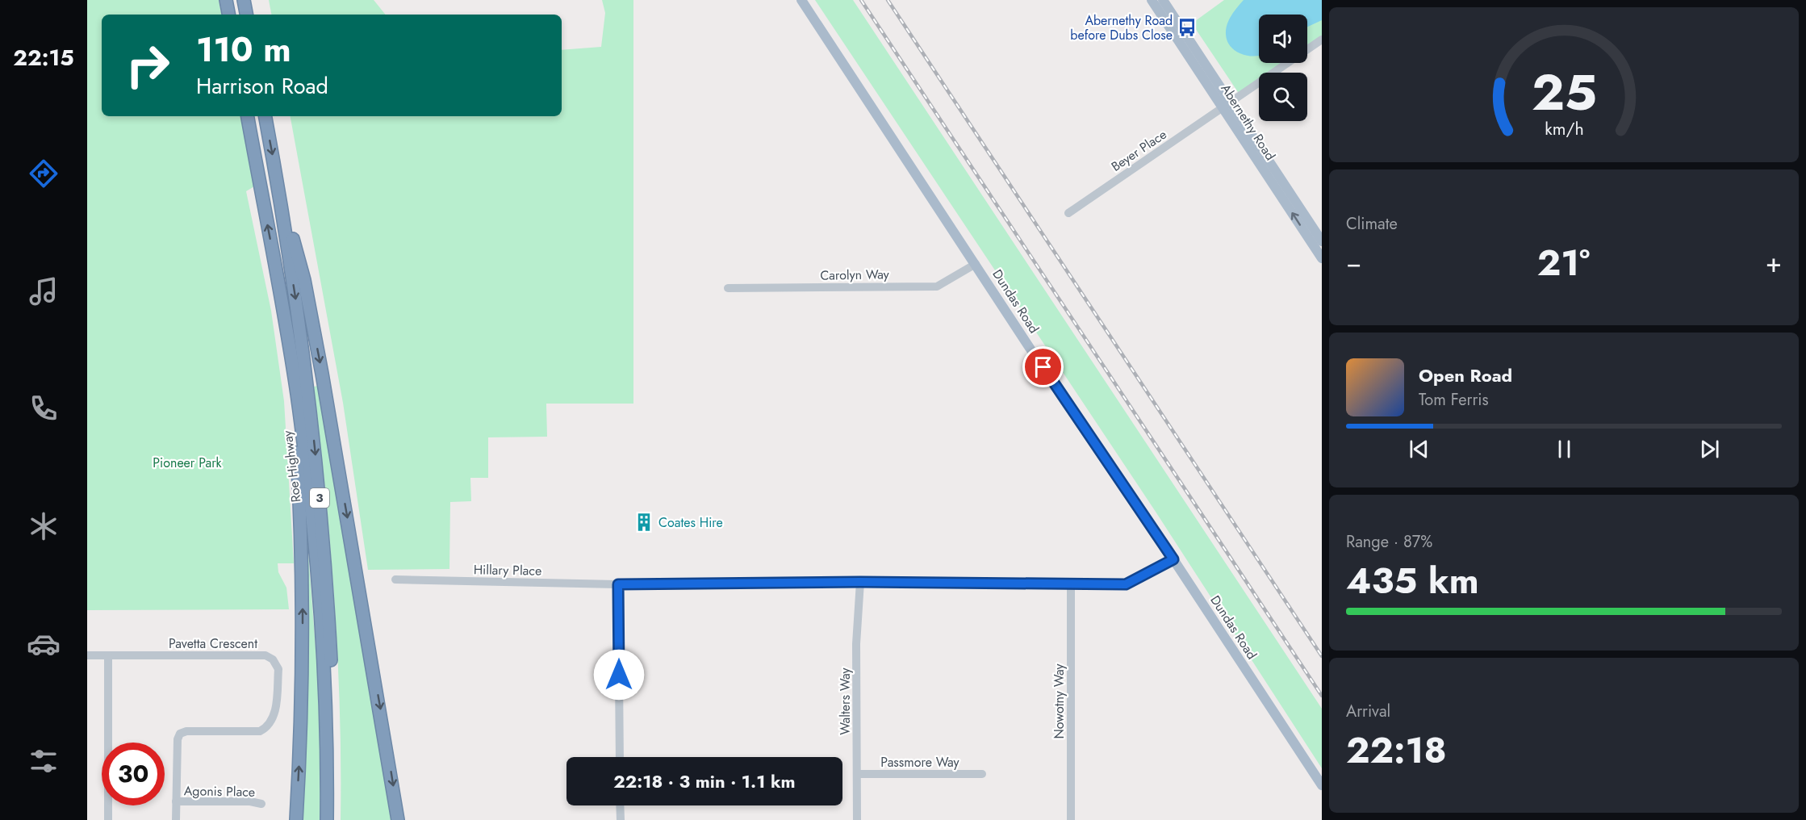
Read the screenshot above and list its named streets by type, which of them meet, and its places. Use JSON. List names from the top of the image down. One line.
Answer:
{"streets":{"highway":["Roe Highway","3"],"main road":["Abernethy Road","Dundas Road"],"street":["Beyer Place","Carolyn Way","Hillary Place","Pavetta Crescent","Walters Way","Nowotny Way","Passmore Way","Agonis Place"]},"crossings":[["Abernethy Road","Beyer Place"],["Carolyn Way","Dundas Road"],["Dundas Road","Hillary Place"],["Hillary Place","Walters Way"],["Hillary Place","Nowotny Way"],["Pavetta Crescent","Agonis Place"],["Walters Way","Passmore Way"]],"parks":["Pioneer Park"],"places":{"bus stop":["Abernethy Road before Dubs Close"],"building":["Coates Hire"]},"page":{"tabs":"22:15","turn":["110 m","Harrison Road"],"tile":["Climate",["Range · 87%","435 km"],["Arrival","22:18"]],"heat":["−","21°","+"],"song":["Open Road","Tom Ferris"],"limit":"30","trip":"22:18 · 3 min · 1.1 km","gauge":["25","km/h"]}}
